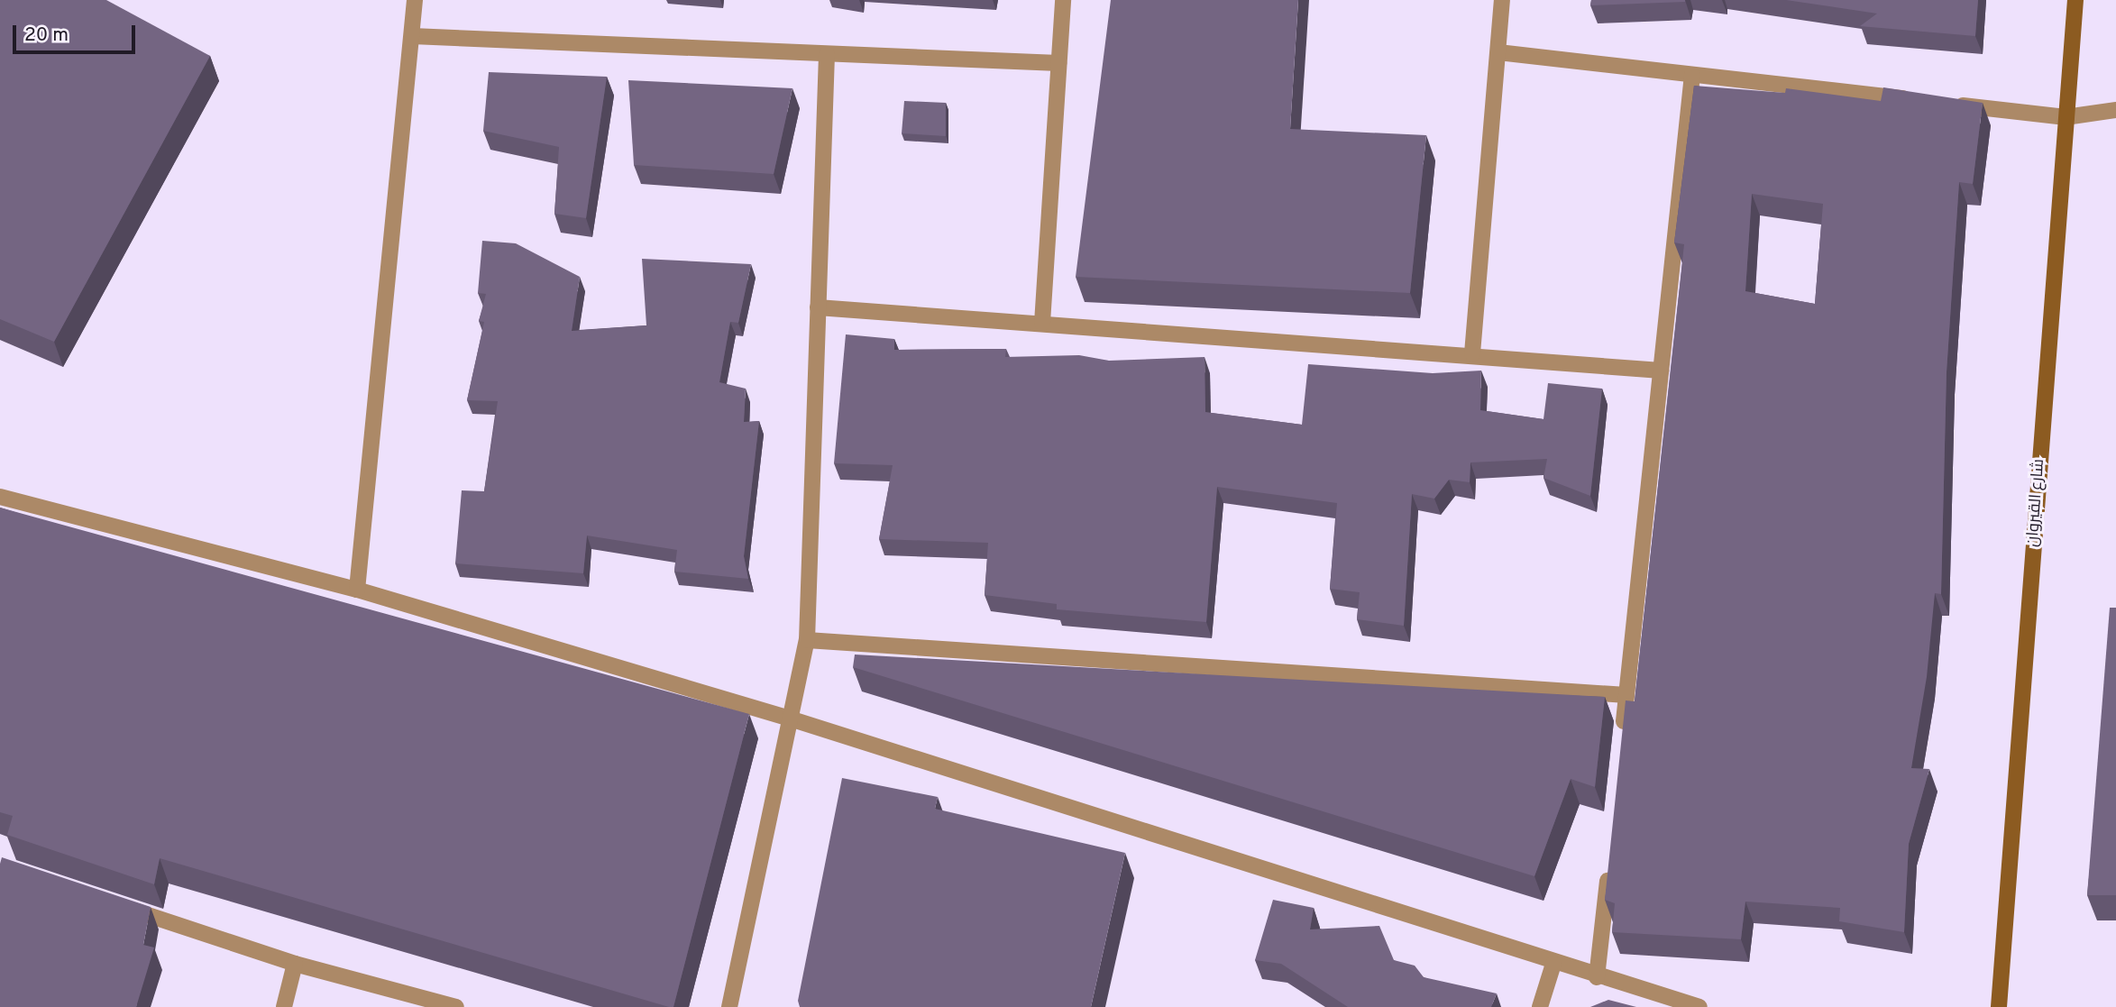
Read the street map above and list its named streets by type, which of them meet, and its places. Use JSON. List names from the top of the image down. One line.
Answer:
{"streets":{"main road":["شارع القيروان"]},"scale_bar":"20 m"}
